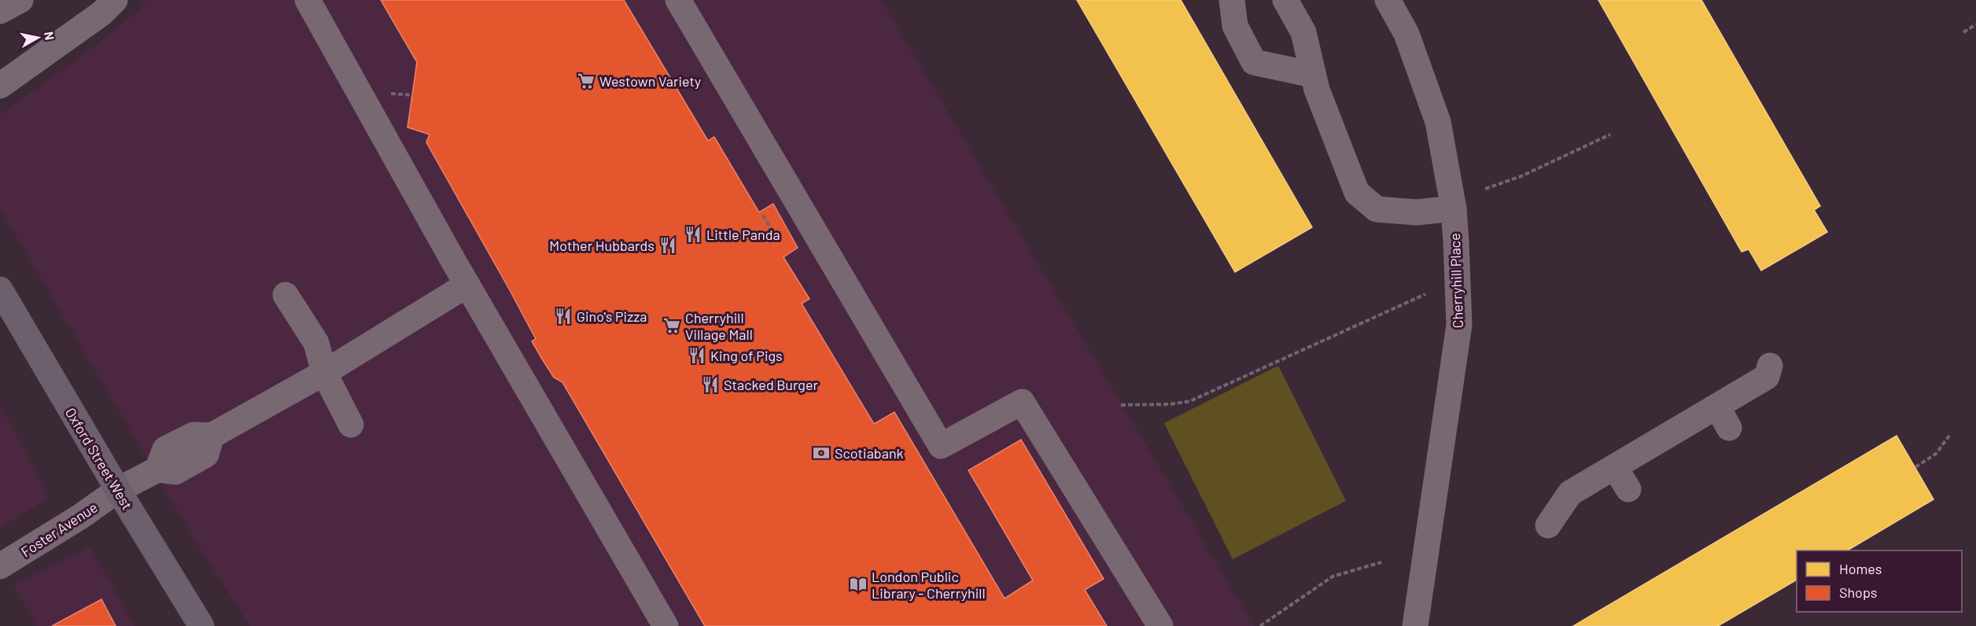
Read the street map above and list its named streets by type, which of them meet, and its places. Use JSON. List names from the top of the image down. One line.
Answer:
{"streets":{"main road":["Oxford Street West"],"street":["Cherryhill Place","Foster Avenue"]},"crossings":[["Oxford Street West","Foster Avenue"]],"places":{"supermarket":["Westown Variety","Cherryhill Village Mall"],"restaurant":["Little Panda","Mother Hubbards","Gino's Pizza","King of Pigs","Stacked Burger"],"bank":["Scotiabank"],"library":["London Public Library - Cherryhill"]},"legend":["Homes","Shops"],"north":"right"}
